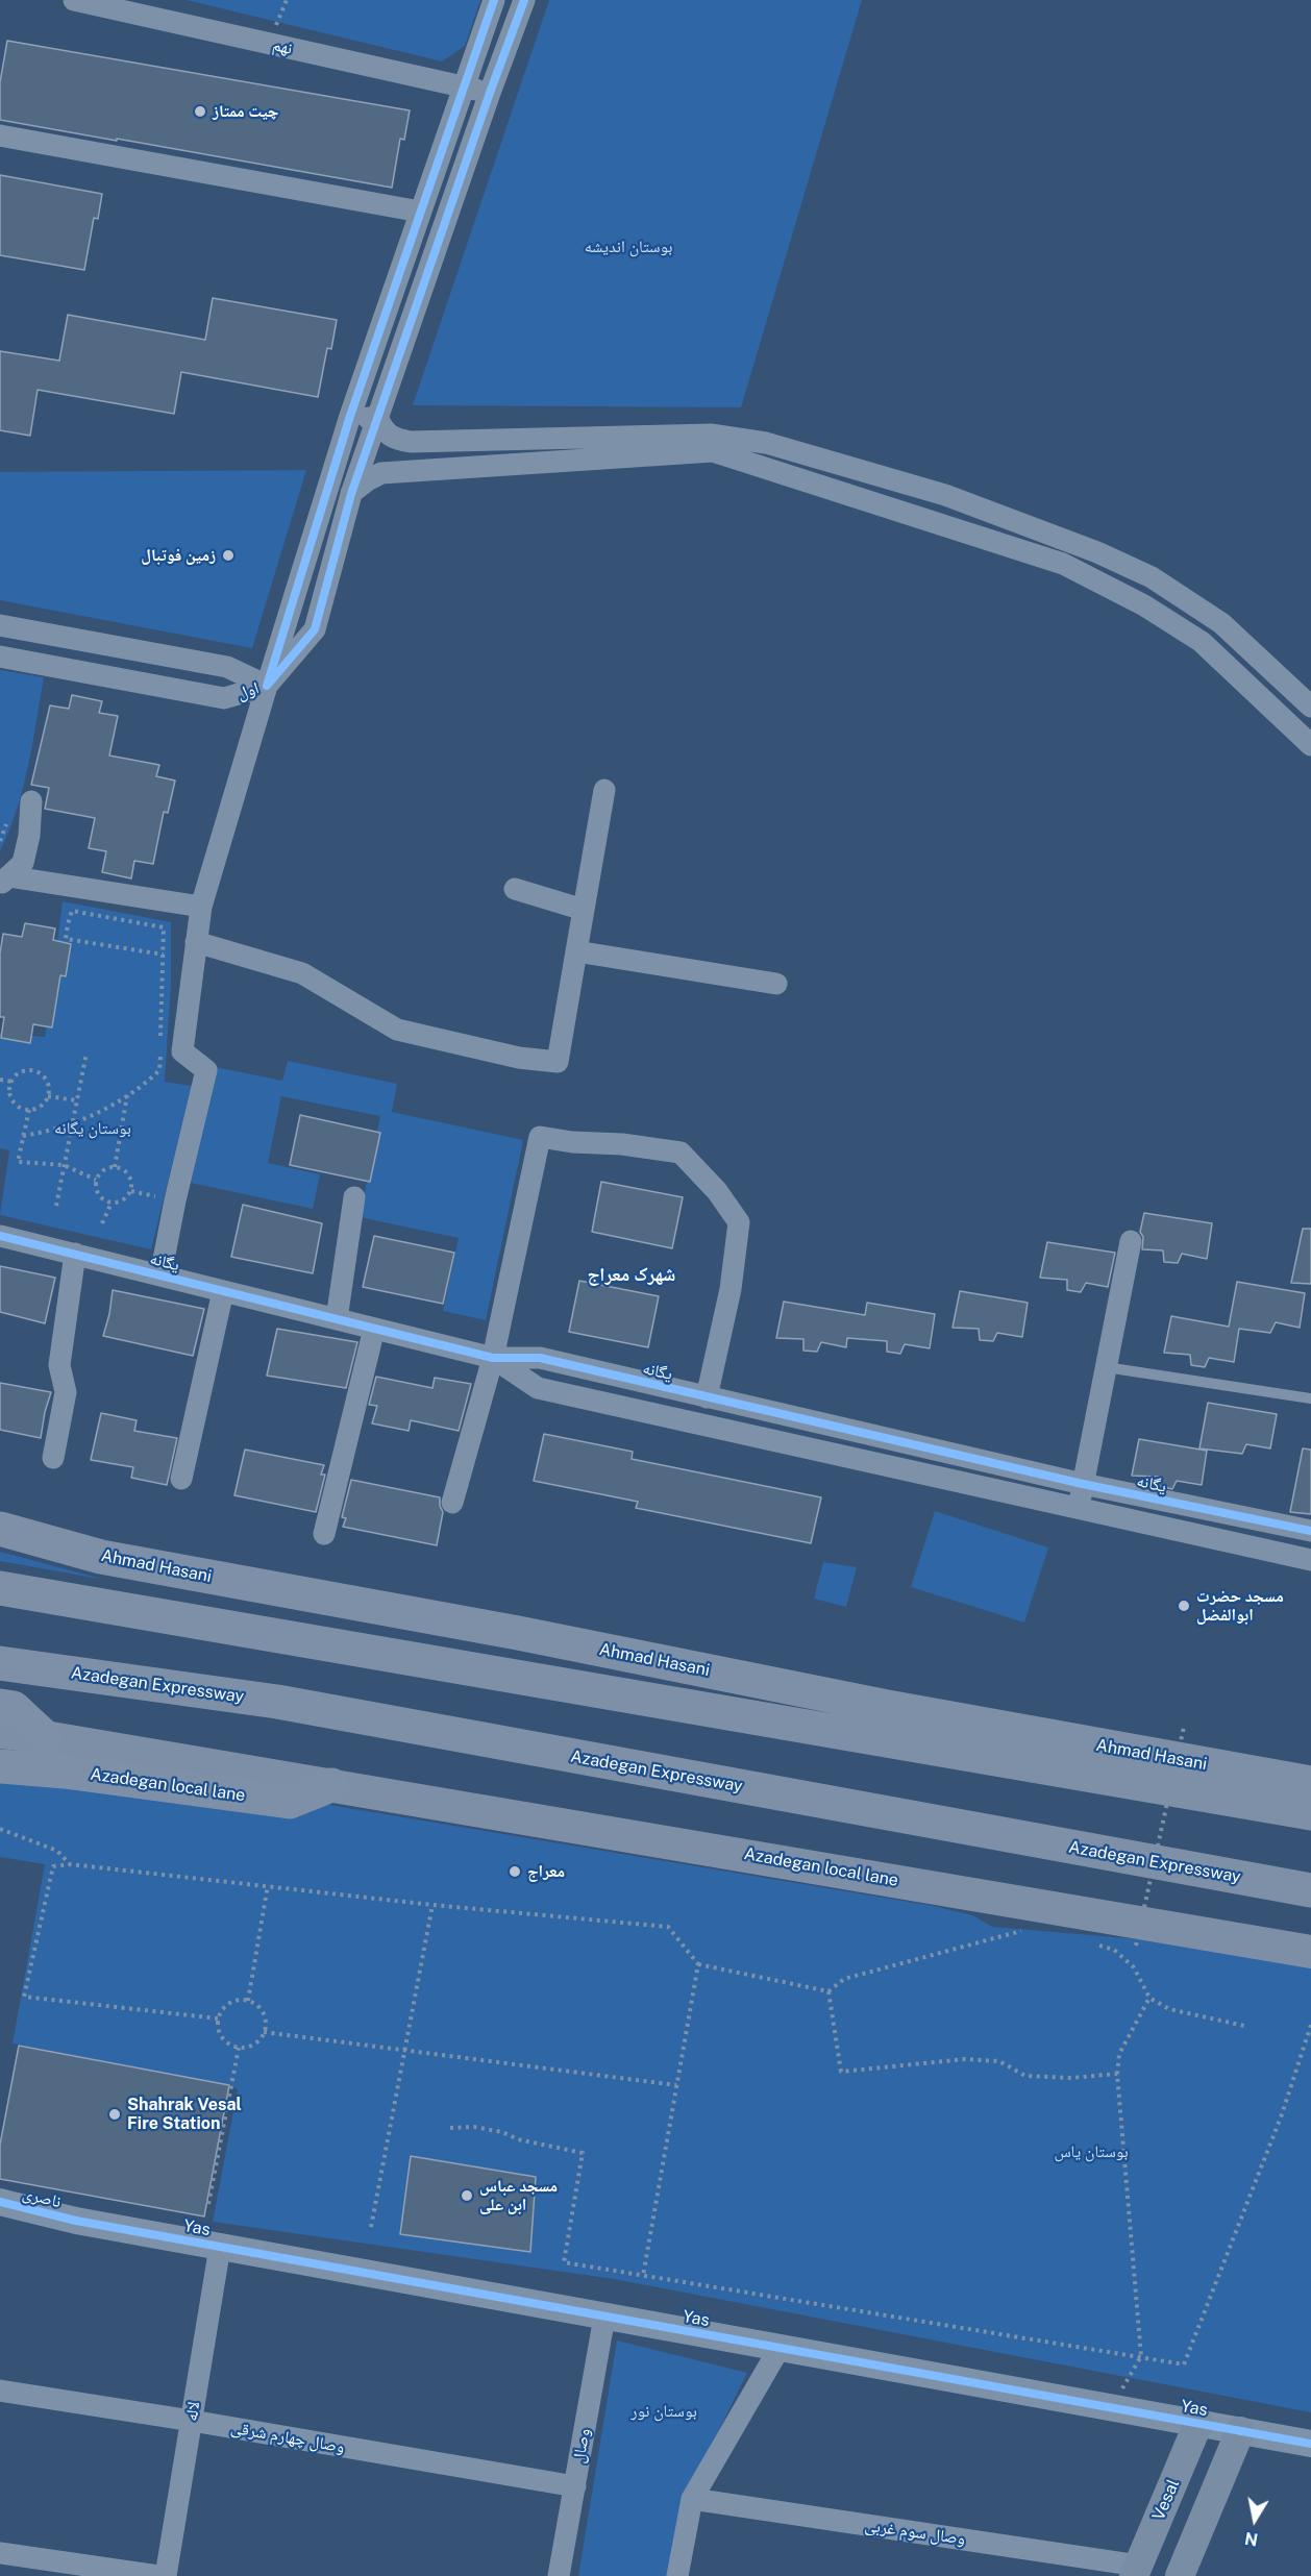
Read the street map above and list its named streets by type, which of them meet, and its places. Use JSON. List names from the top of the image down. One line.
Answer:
{"streets":{"highway":["Ahmad Hasani","Azadegan Expressway","Azadegan local lane"],"main road":["Vesal"],"street":["نهم","اول","یگانه","ناصری","Yas","لاله","وصال چهارم شرقی","وصال","وصال سوم غربی"]},"crossings":[["ناصری","Yas"],["Yas","لاله"],["Yas","وصال"],["Yas","Vesal"],["لاله","وصال چهارم شرقی"],["وصال چهارم شرقی","وصال"],["Vesal","وصال سوم غربی"]],"districts":["شهرک معراج"],"parks":["بوستان اندیشه","بوستان یگانه","بوستان یاس","بوستان نور"],"places":["چیت ممتاز","زمین فوتبال","مسجد حضرت ابوالفضل","معراج","Shahrak Vesal Fire Station","مسجد عباس ابن علی"],"north":"bottom"}
